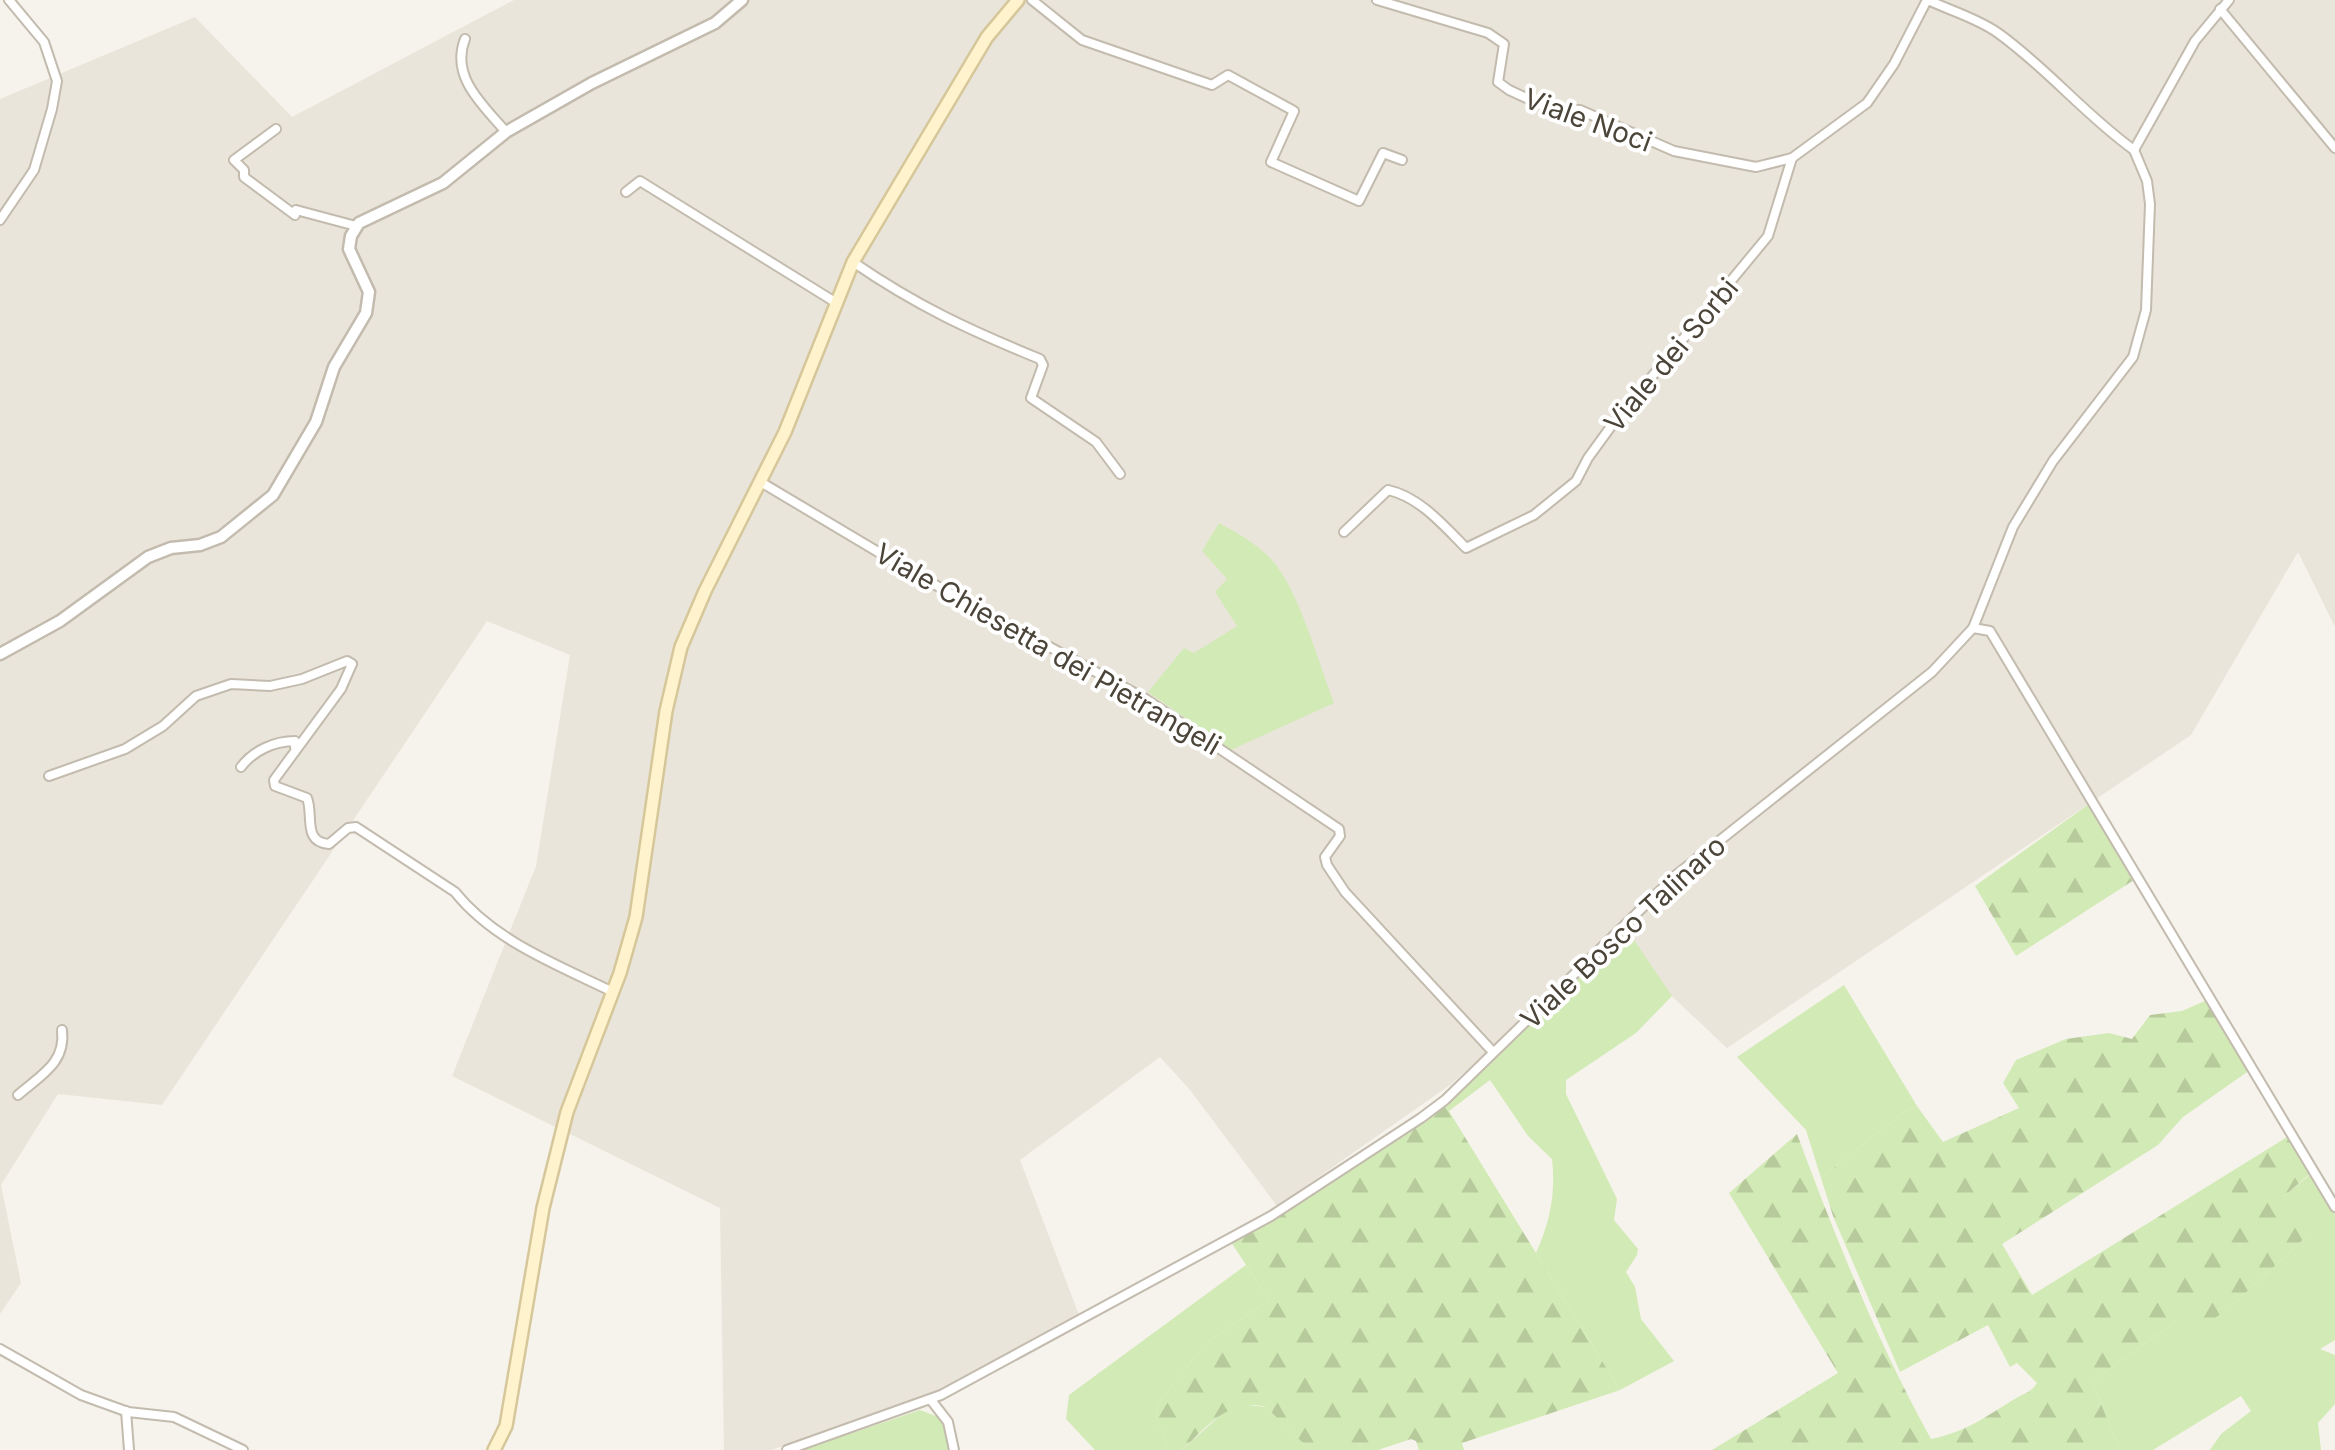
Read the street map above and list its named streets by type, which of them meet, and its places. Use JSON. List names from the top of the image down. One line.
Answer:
{"streets":{"street":["Viale Noci","Viale dei Sorbi","Viale Chiesetta dei Pietrangeli","Viale Bosco Talinaro"]},"crossings":[["Viale Noci","Viale dei Sorbi"],["Viale Chiesetta dei Pietrangeli","Viale Bosco Talinaro"]]}
